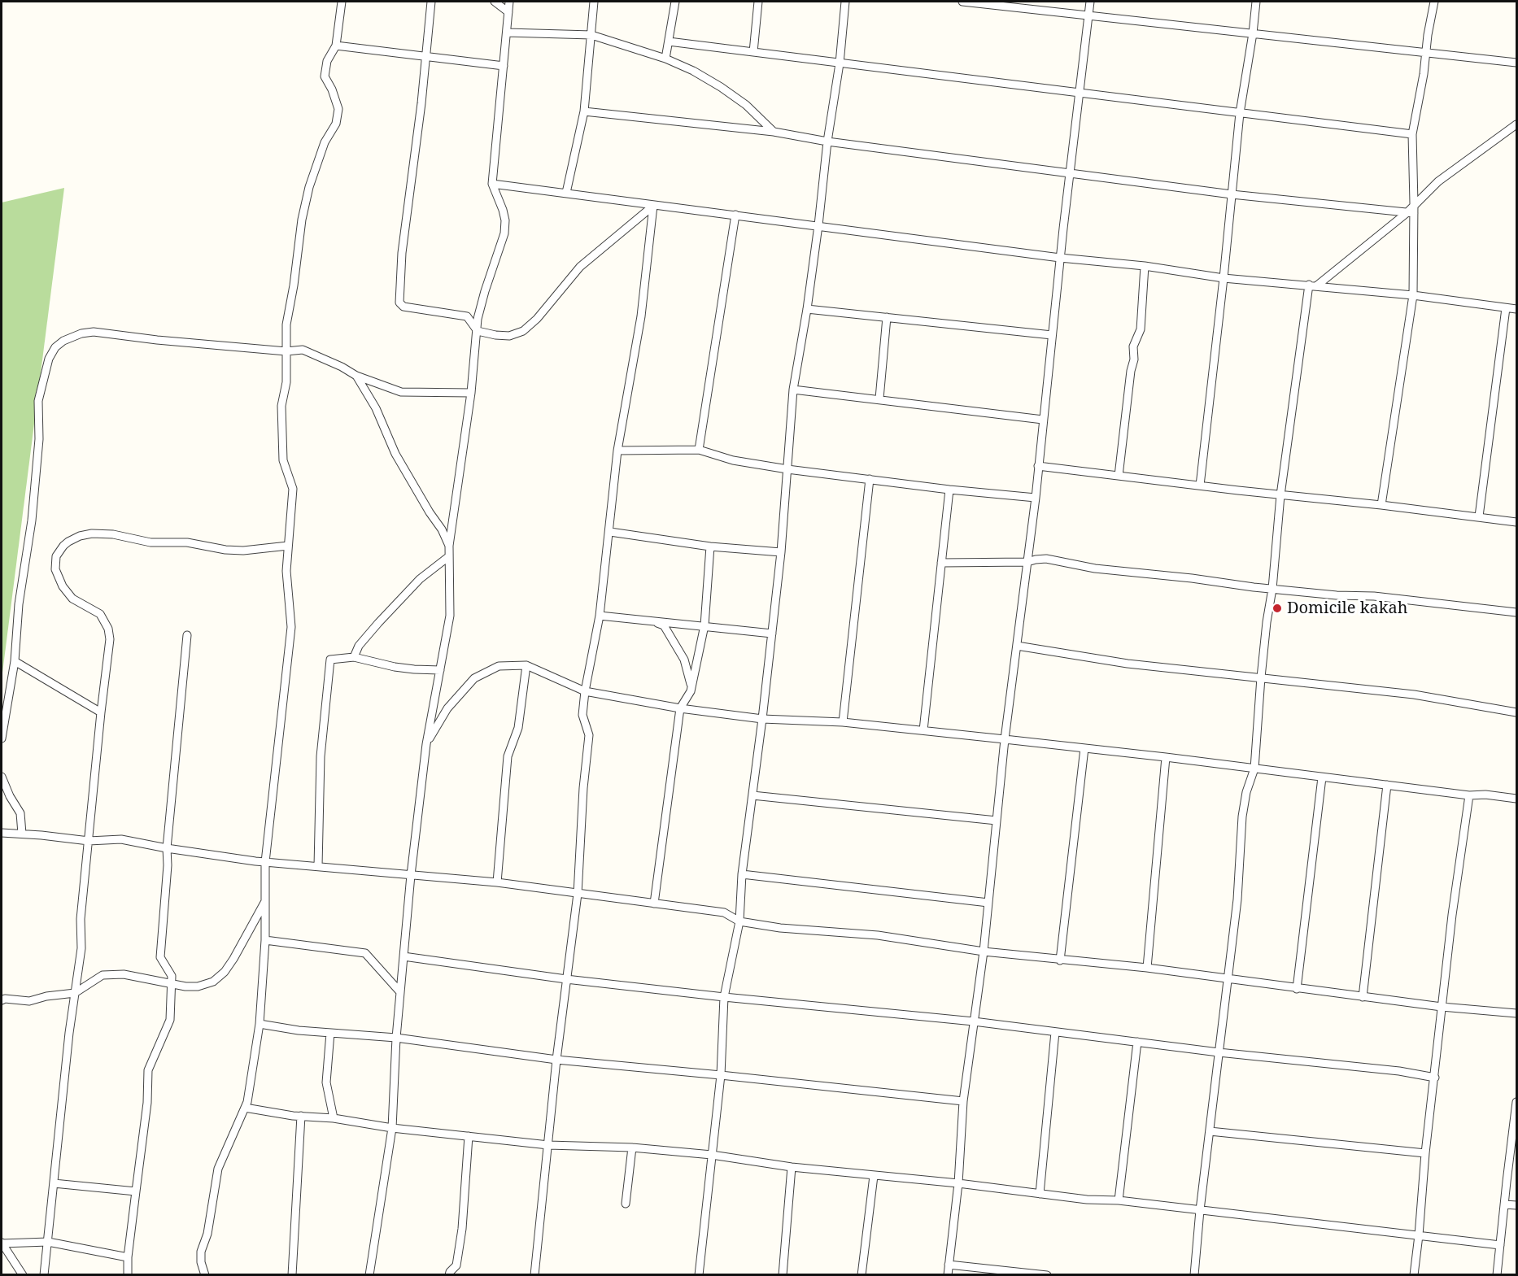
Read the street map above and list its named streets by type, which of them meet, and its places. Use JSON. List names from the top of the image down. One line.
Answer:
{"places":["Domicile kakah"]}
